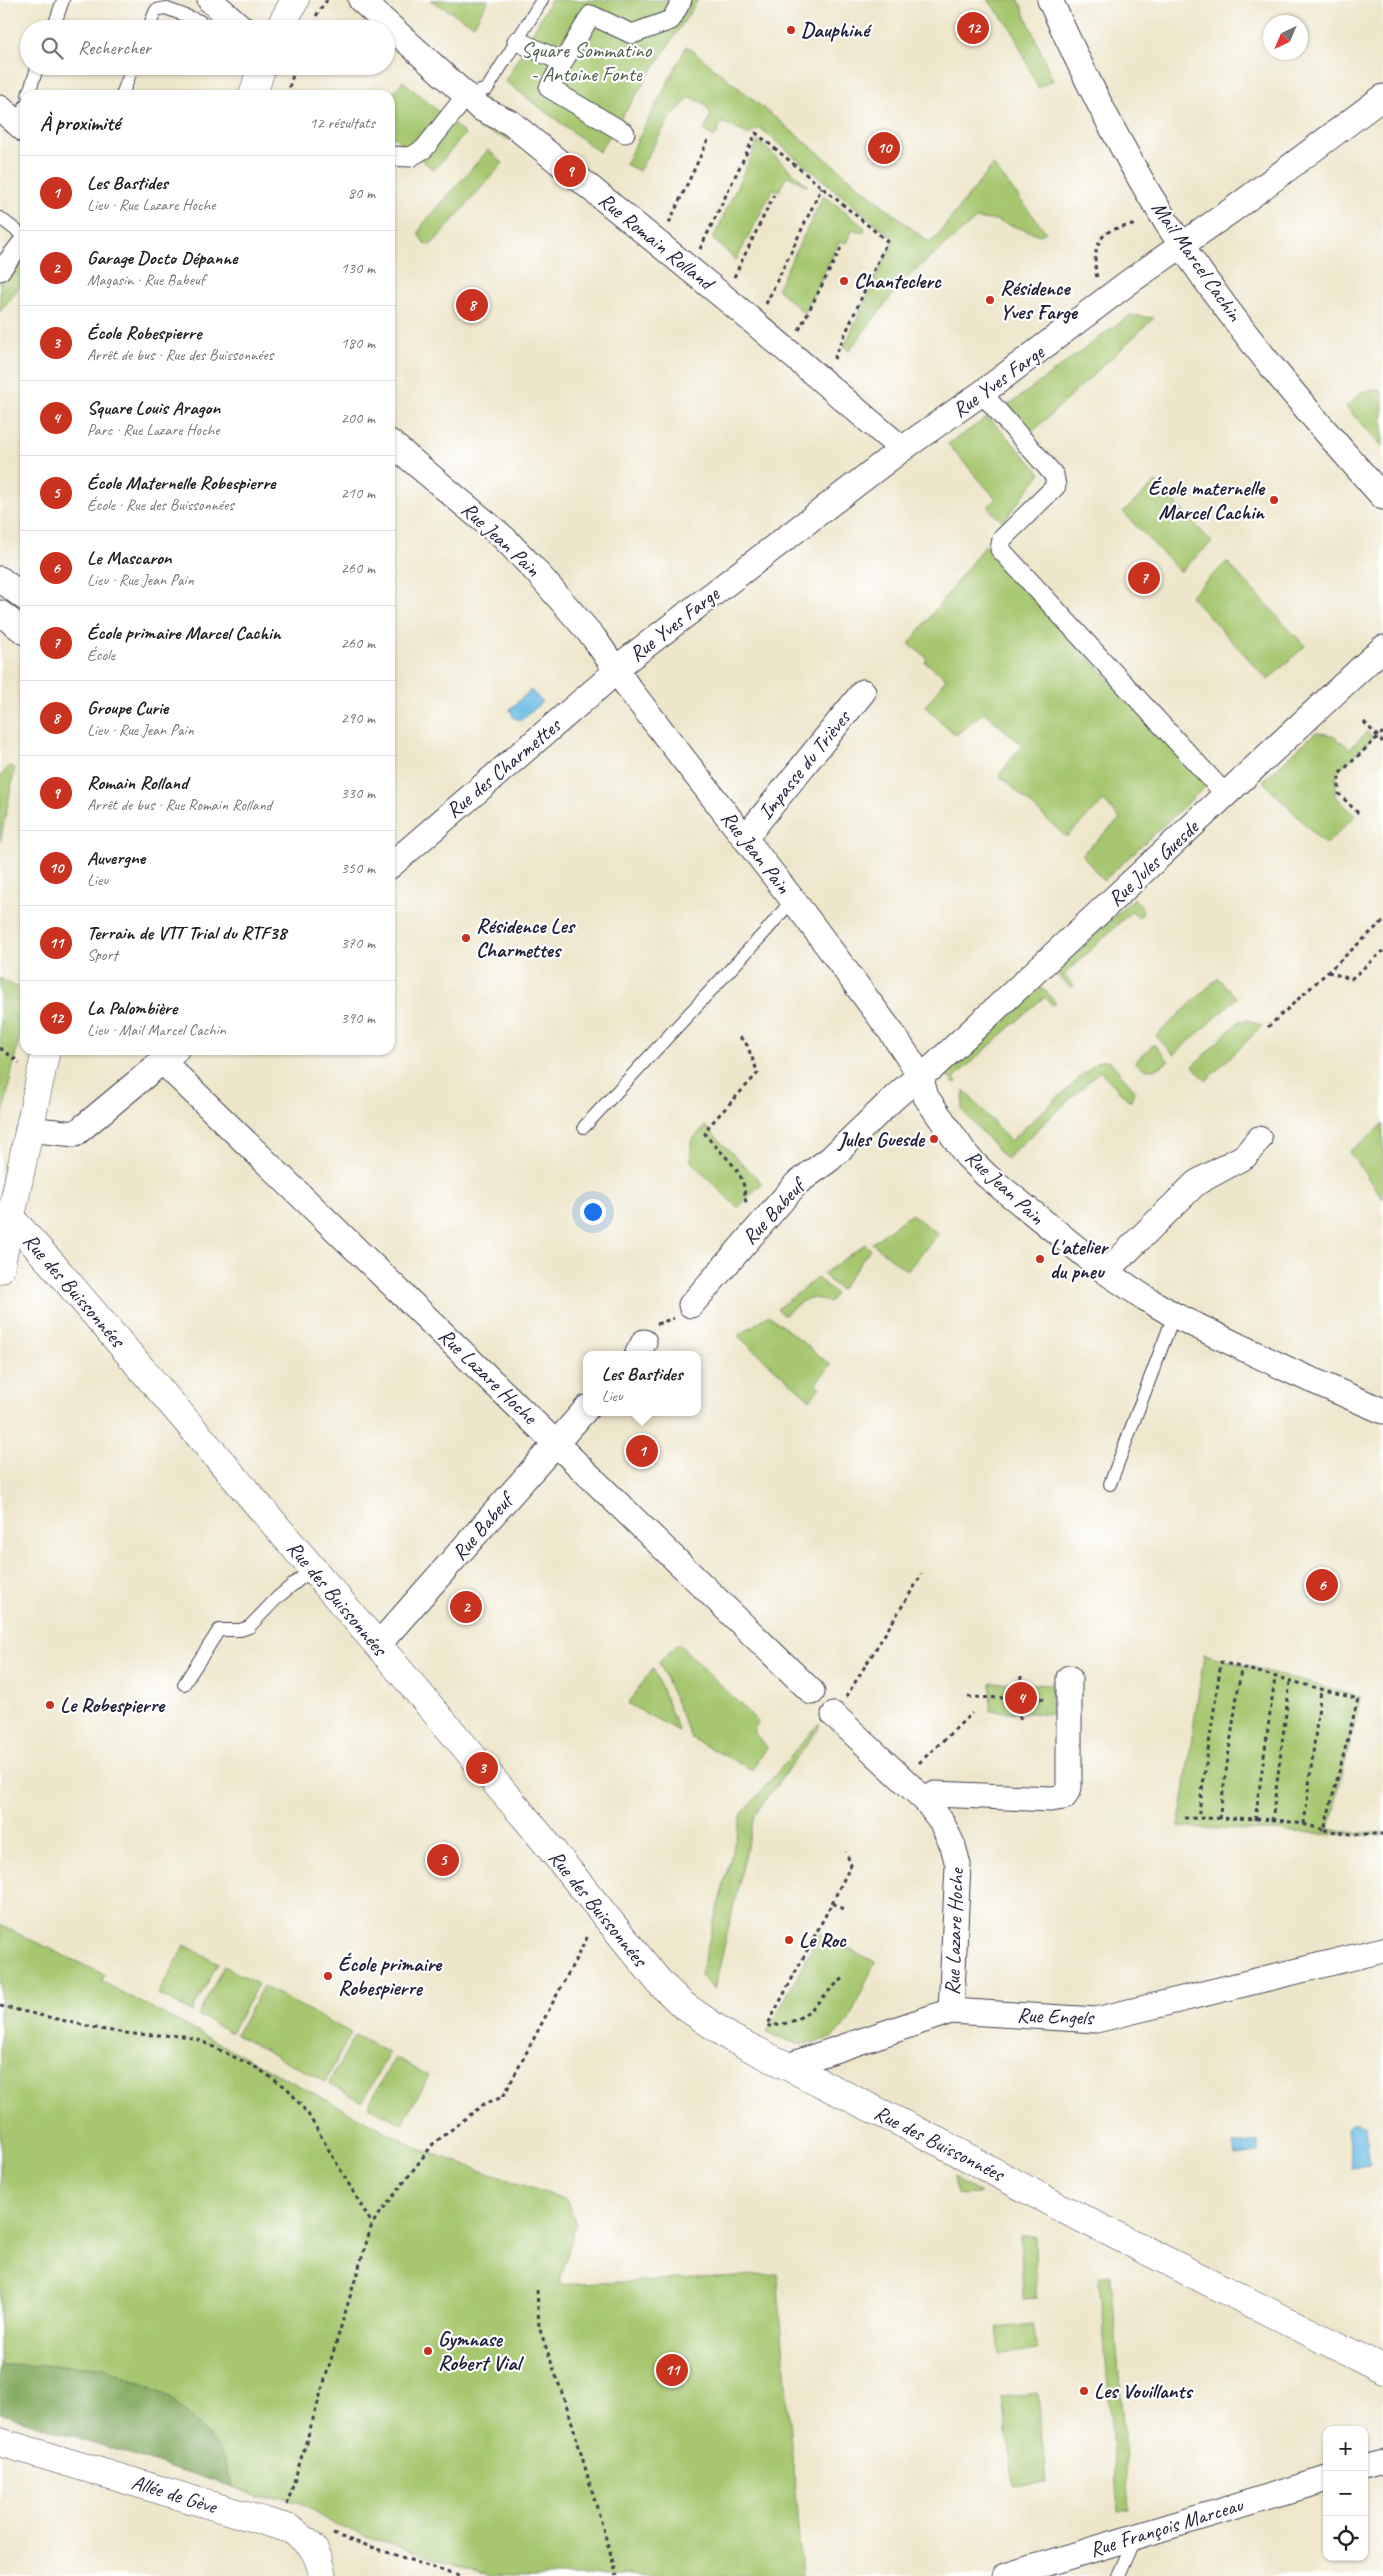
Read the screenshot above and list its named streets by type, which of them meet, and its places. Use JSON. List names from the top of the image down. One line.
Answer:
{"streets":{"street":["Rue Romain Rolland","Mail Marcel Cachin","Rue Yves Farge","Rue Jean Pain","Impasse du Trièves","Rue des Charmettes","Rue Jules Guesde","Rue Babeuf","Rue des Buissonnées","Rue Lazare Hoche","Rue Engels","Allée de Gève","Rue François Marceau"]},"crossings":[["Rue Romain Rolland","Rue Yves Farge"],["Mail Marcel Cachin","Rue Yves Farge"],["Rue Yves Farge","Rue Jean Pain"],["Rue Yves Farge","Rue des Charmettes"],["Rue Jean Pain","Impasse du Trièves"],["Rue Jean Pain","Rue des Charmettes"],["Rue Jean Pain","Rue Jules Guesde"],["Rue Jean Pain","Rue Babeuf"],["Rue Jules Guesde","Rue Babeuf"],["Rue Babeuf","Rue des Buissonnées"],["Rue Babeuf","Rue Lazare Hoche"],["Rue des Buissonnées","Rue Engels"],["Rue Lazare Hoche","Rue Engels"]],"parks":["Square Sommatino - Antoine Fonte"],"places":["Dauphiné","Chanteclerc","Résidence Yves Farge","École maternelle Marcel Cachin","Résidence Les Charmettes","Jules Guesde","L'atelier du pneu","Le Robespierre","Le Roc","École primaire Robespierre","Gymnase Robert Vial","Les Vouillants"],"north":"bottom left","page":{"pins":["12","10","9","8","7","1","6","2","4","3","5","11"],"search":"Rechercher","heading":["À proximité","12 résultats"],"list":[{"mark":"1","name":"Les Bastides","note":"Lieu · Rue Lazare Hoche","value":"80 m"},{"mark":"2","name":"Garage Docto Dépanne","note":"Magasin · Rue Babeuf","value":"130 m"},{"mark":"3","name":"École Robespierre","note":"Arrêt de bus · Rue des Buissonnées","value":"180 m"},{"mark":"4","name":"Square Louis Aragon","note":"Parc · Rue Lazare Hoche","value":"200 m"},{"mark":"5","name":"École Maternelle Robespierre","note":"École · Rue des Buissonnées","value":"210 m"},{"mark":"6","name":"Le Mascaron","note":"Lieu · Rue Jean Pain","value":"260 m"},{"mark":"7","name":"École primaire Marcel Cachin","note":"École","value":"260 m"},{"mark":"8","name":"Groupe Curie","note":"Lieu · Rue Jean Pain","value":"290 m"},{"mark":"9","name":"Romain Rolland","note":"Arrêt de bus · Rue Romain Rolland","value":"330 m"},{"mark":"10","name":"Auvergne","note":"Lieu","value":"350 m"},{"mark":"11","name":"Terrain de VTT Trial du RTF38","note":"Sport","value":"370 m"},{"mark":"12","name":"La Palombière","note":"Lieu · Mail Marcel Cachin","value":"390 m"}],"popup":["Les Bastides","Lieu"],"map_buttons":["+","−"]}}
